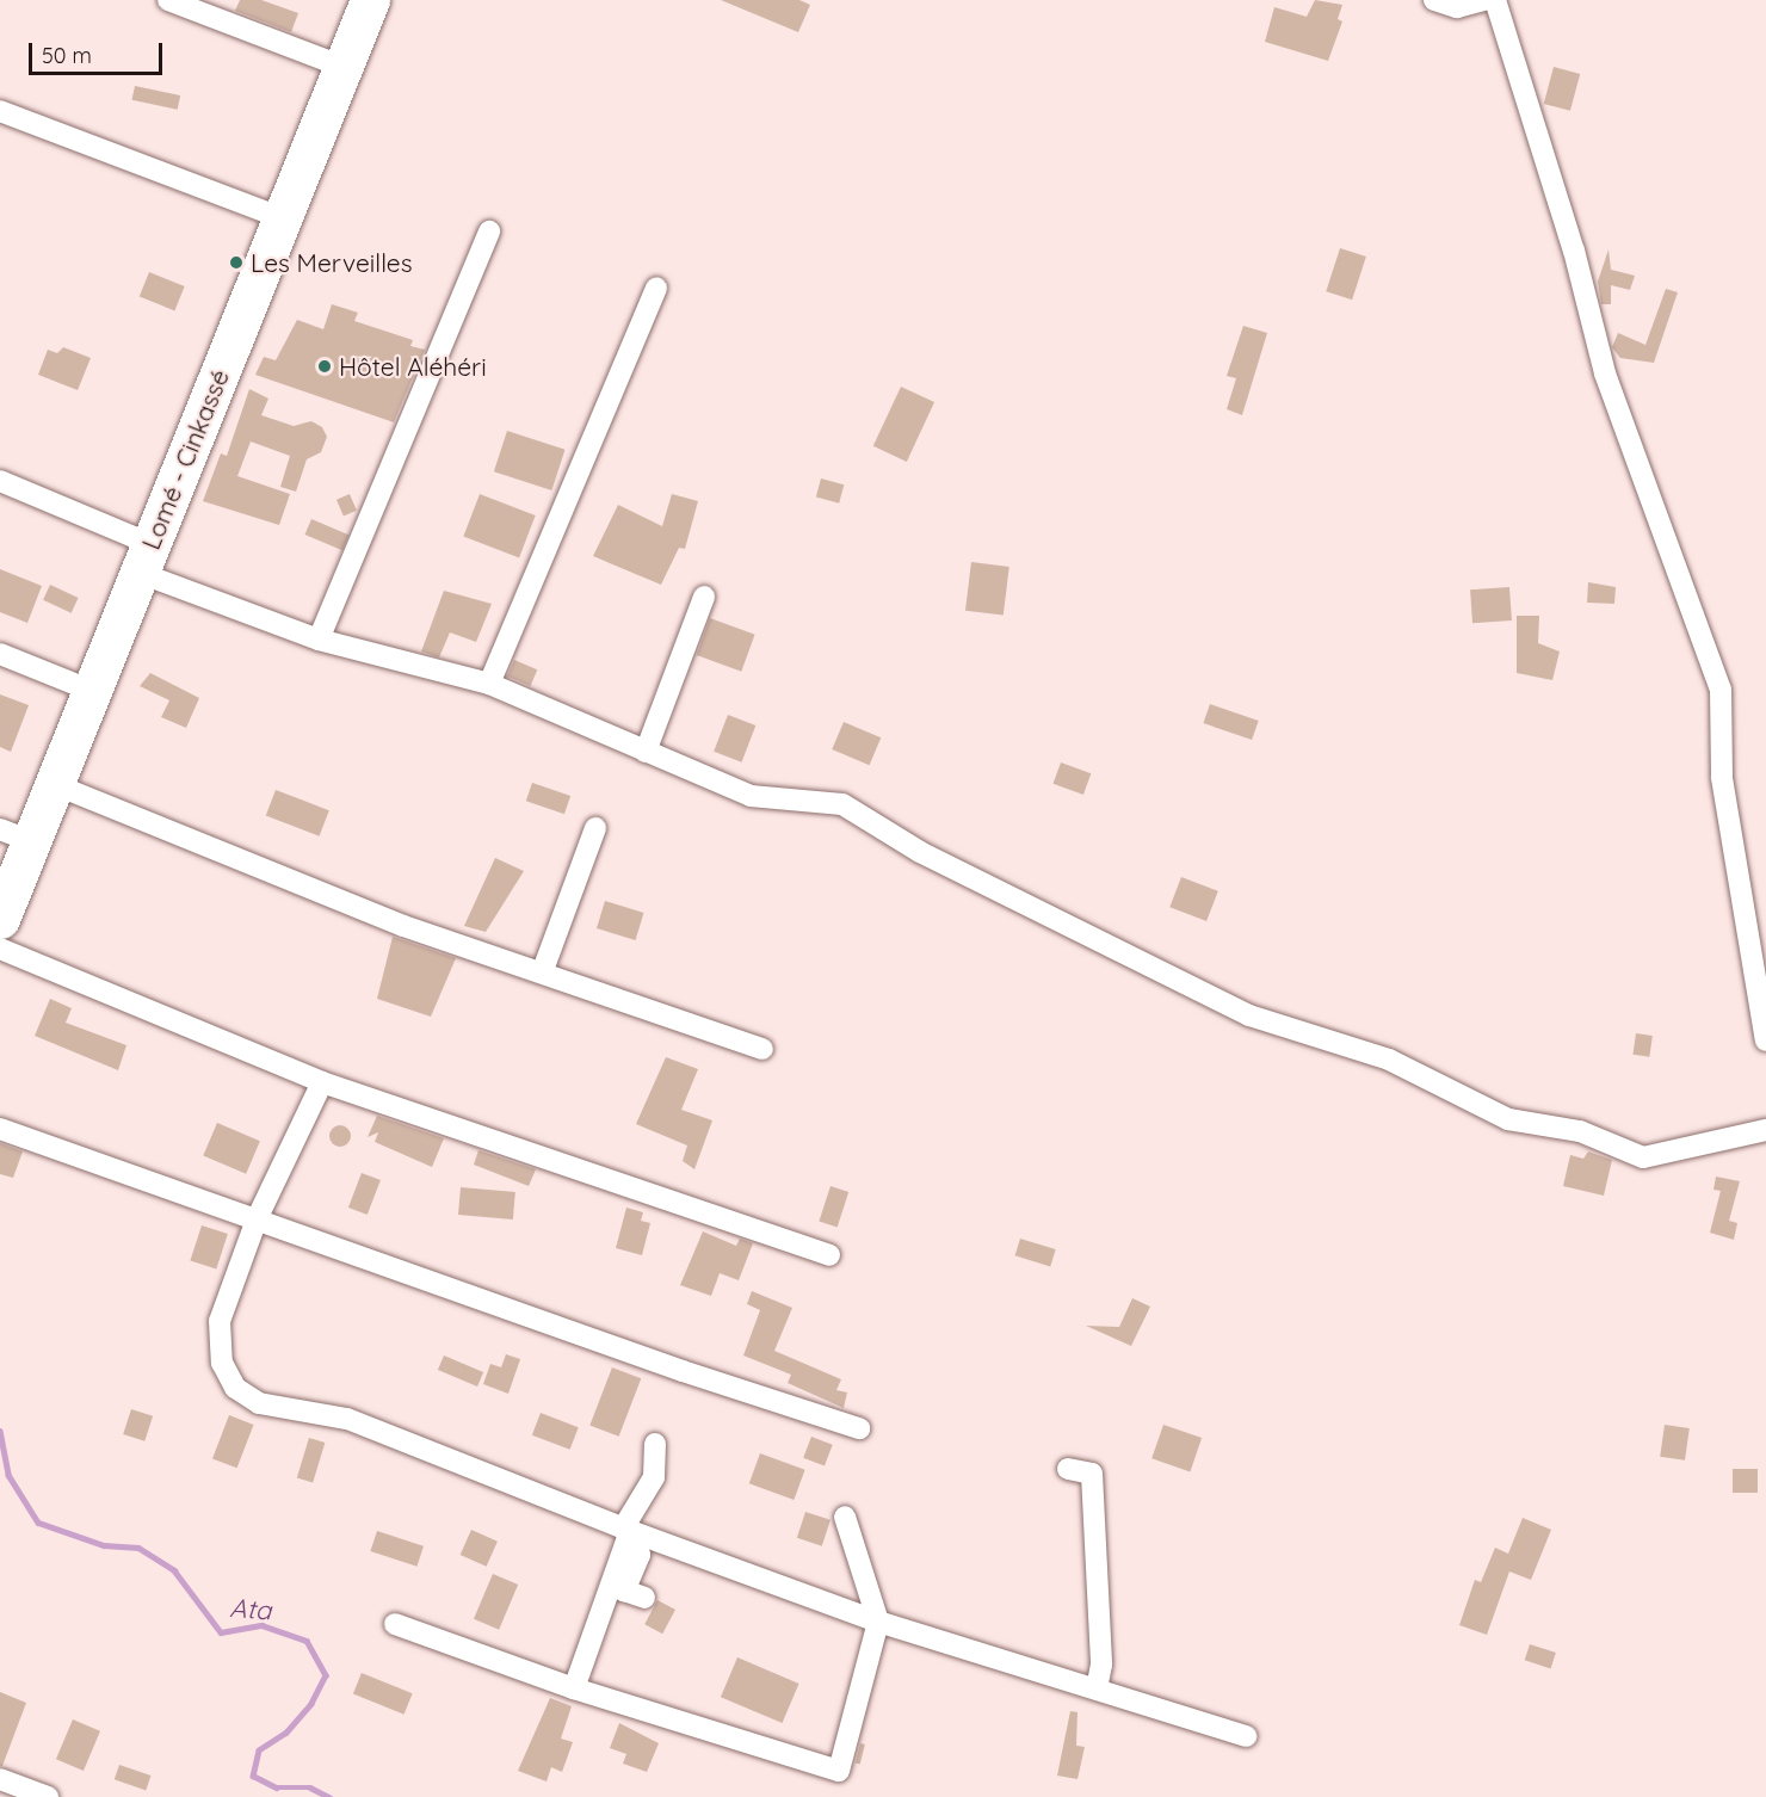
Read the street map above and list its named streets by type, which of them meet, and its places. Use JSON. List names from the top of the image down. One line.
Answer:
{"streets":{"highway":["Lomé - Cinkassé"]},"water":["Ata"],"places":["Les Merveilles","Hôtel Aléhéri"],"scale_bar":"50 m"}
